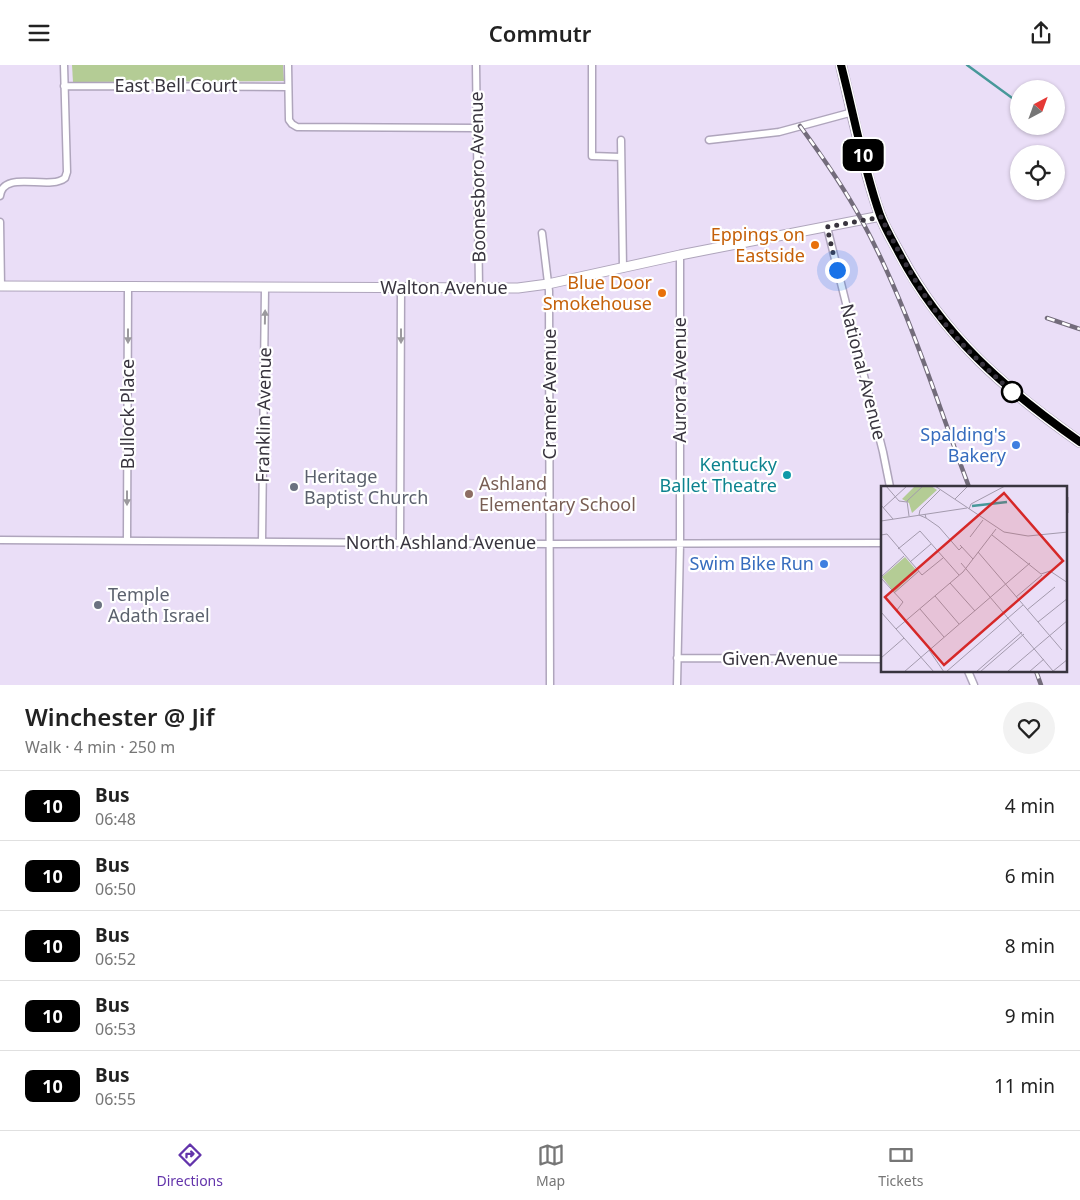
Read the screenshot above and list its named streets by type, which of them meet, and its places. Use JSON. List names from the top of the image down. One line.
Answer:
{"streets":{"street":["East Bell Court","Boonesboro Avenue","Walton Avenue","National Avenue","Aurora Avenue","Cramer Avenue","Bullock Place","Franklin Avenue","North Ashland Avenue","Given Avenue"]},"crossings":[["Boonesboro Avenue","Walton Avenue"],["Walton Avenue","National Avenue"],["Walton Avenue","Aurora Avenue"],["Walton Avenue","Cramer Avenue"],["Walton Avenue","Bullock Place"],["Walton Avenue","Franklin Avenue"],["Aurora Avenue","North Ashland Avenue"],["Aurora Avenue","Given Avenue"],["Cramer Avenue","North Ashland Avenue"],["Bullock Place","North Ashland Avenue"],["Franklin Avenue","North Ashland Avenue"]],"one_way":["Bullock Place","Franklin Avenue"],"places":["Eppings on Eastside","Blue Door Smokehouse","Spalding's Bakery","Kentucky Ballet Theatre","Heritage Baptist Church","Ashland Elementary School","Swim Bike Run","Temple Adath Israel"],"lines":["bus line 10"],"north":"top right","page":{"header":"Commutr","on_map":"10","heading":["Winchester @ Jif","Walk · 4 min · 250 m"],"list":[{"mark":"10","name":"Bus","note":"06:48","value":"4 min"},{"mark":"10","name":"Bus","note":"06:50","value":"6 min"},{"mark":"10","name":"Bus","note":"06:52","value":"8 min"},{"mark":"10","name":"Bus","note":"06:53","value":"9 min"},{"mark":"10","name":"Bus","note":"06:55","value":"11 min"}],"tabs":["Directions","Map","Tickets"]}}
